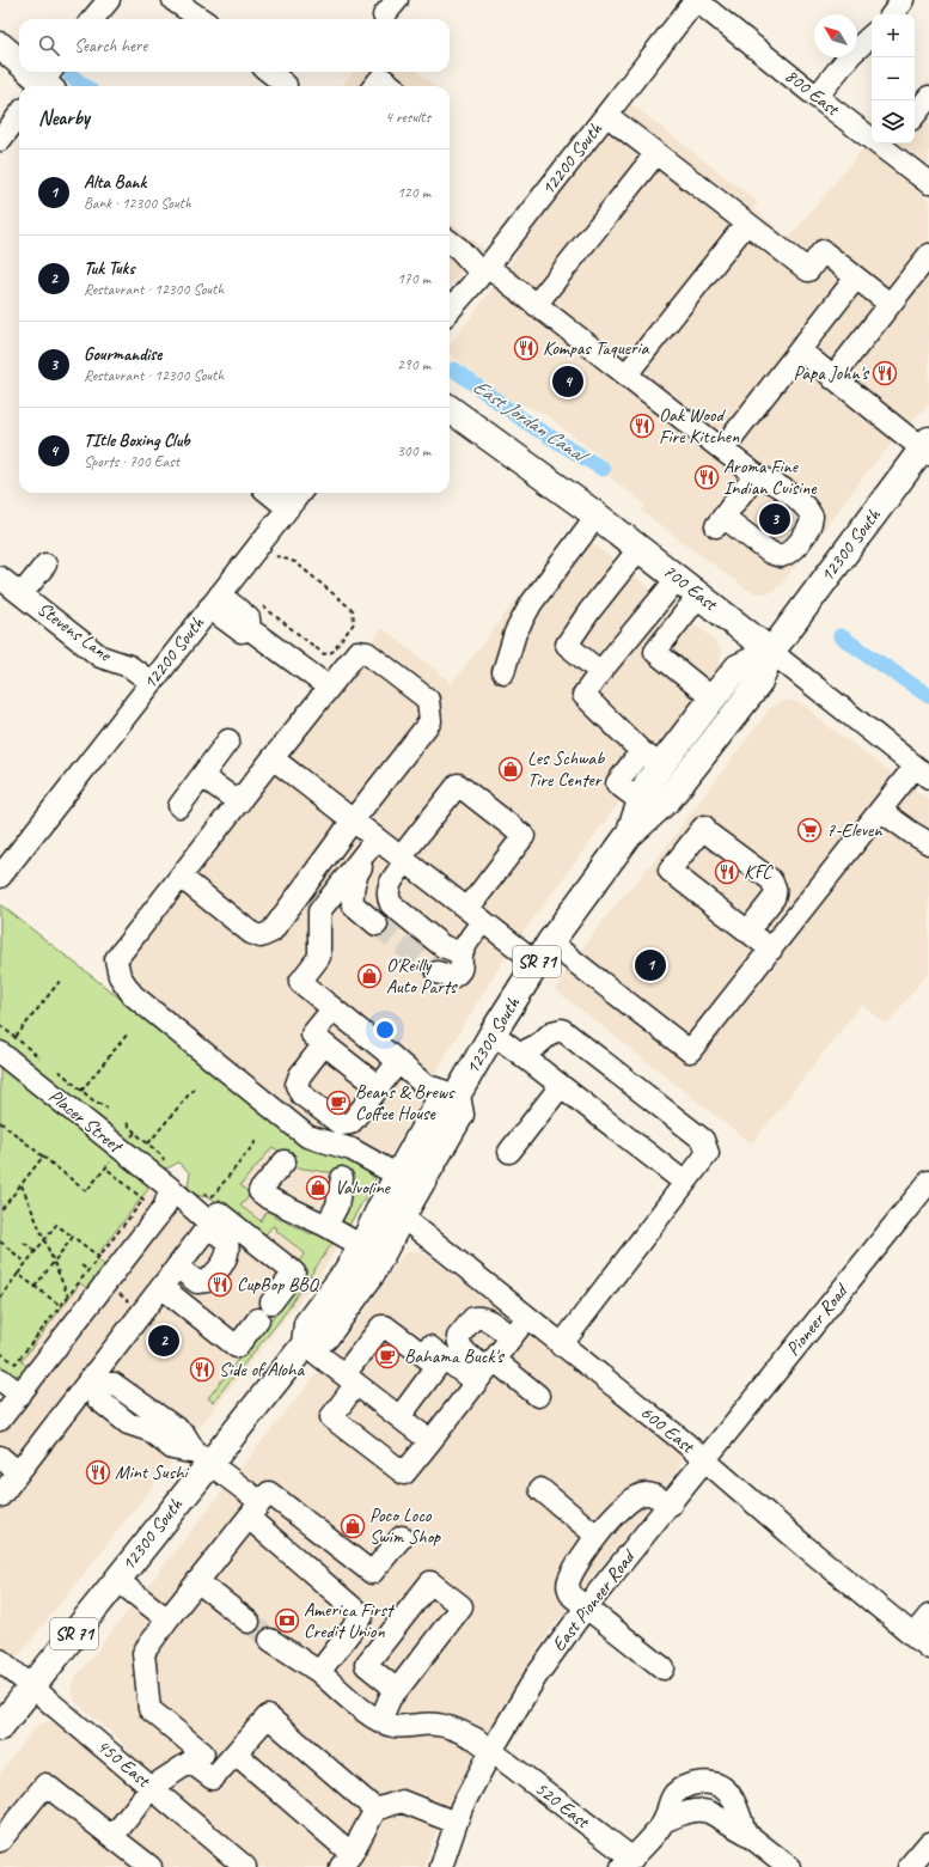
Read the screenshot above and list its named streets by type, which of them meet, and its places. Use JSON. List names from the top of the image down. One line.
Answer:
{"streets":{"main road":["12300 South","700 East","SR 71"],"street":["800 East","12200 South","Stevens Lane","Placer Street","Pioneer Road","600 East","East Pioneer Road","450 East","520 East"]},"crossings":[["800 East","12200 South"],["12200 South","Stevens Lane"],["12300 South","700 East"],["12300 South","600 East"],["12300 South","450 East"],["Pioneer Road","600 East"],["Pioneer Road","East Pioneer Road"],["600 East","East Pioneer Road"],["East Pioneer Road","520 East"]],"water":["East Jordan Canal"],"places":{"restaurant":["Kompas Taqueria","Papa John's","Oak Wood Fire Kitchen","Aroma Fine Indian Cuisine","KFC","CupBop BBQ","Side of Aloha","Mint Sushi"],"shop":["Les Schwab Tire Center","O'Reilly Auto Parts","Valvoline","Poco Loco Swim Shop"],"supermarket":["7-Eleven"],"cafe":["Beans & Brews Coffee House","Bahama Buck's"],"bank":["America First Credit Union"]},"north":"top left","page":{"map_buttons":["+","−"],"search":"Search here","heading":["Nearby","4 results"],"list":[{"mark":"1","name":"Alta Bank","note":"Bank · 12300 South","value":"120 m"},{"mark":"2","name":"Tuk Tuks","note":"Restaurant · 12300 South","value":"170 m"},{"mark":"3","name":"Gourmandise","note":"Restaurant · 12300 South","value":"290 m"},{"mark":"4","name":"TItle Boxing Club","note":"Sports · 700 East","value":"300 m"}],"pins":["4","3","1","2"]}}
